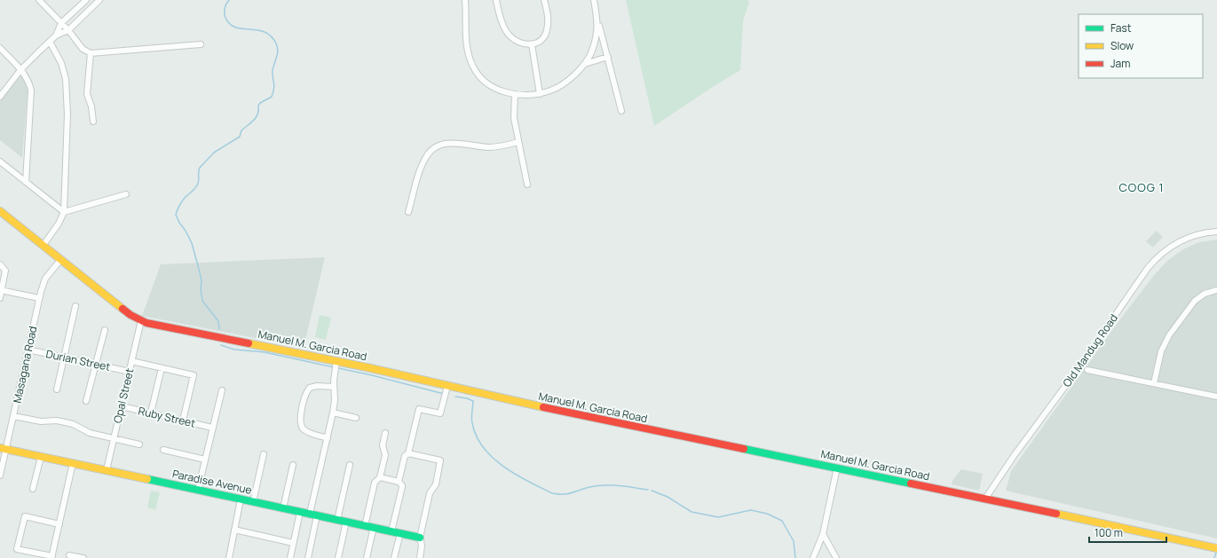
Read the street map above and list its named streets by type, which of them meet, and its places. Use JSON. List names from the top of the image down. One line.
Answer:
{"streets":{"main road":["Manuel M. Garcia Road","Paradise Avenue"],"street":["Old Mandug Road","Durian Street","Masagana Road","Opal Street","Ruby Street"]},"crossings":[["Manuel M. Garcia Road","Old Mandug Road"],["Manuel M. Garcia Road","Masagana Road"],["Manuel M. Garcia Road","Opal Street"],["Durian Street","Masagana Road"],["Durian Street","Opal Street"],["Masagana Road","Paradise Avenue"],["Opal Street","Ruby Street"],["Opal Street","Paradise Avenue"]],"districts":["COOG 1"],"legend":["Fast","Slow","Jam"],"scale_bar":"100 m"}
